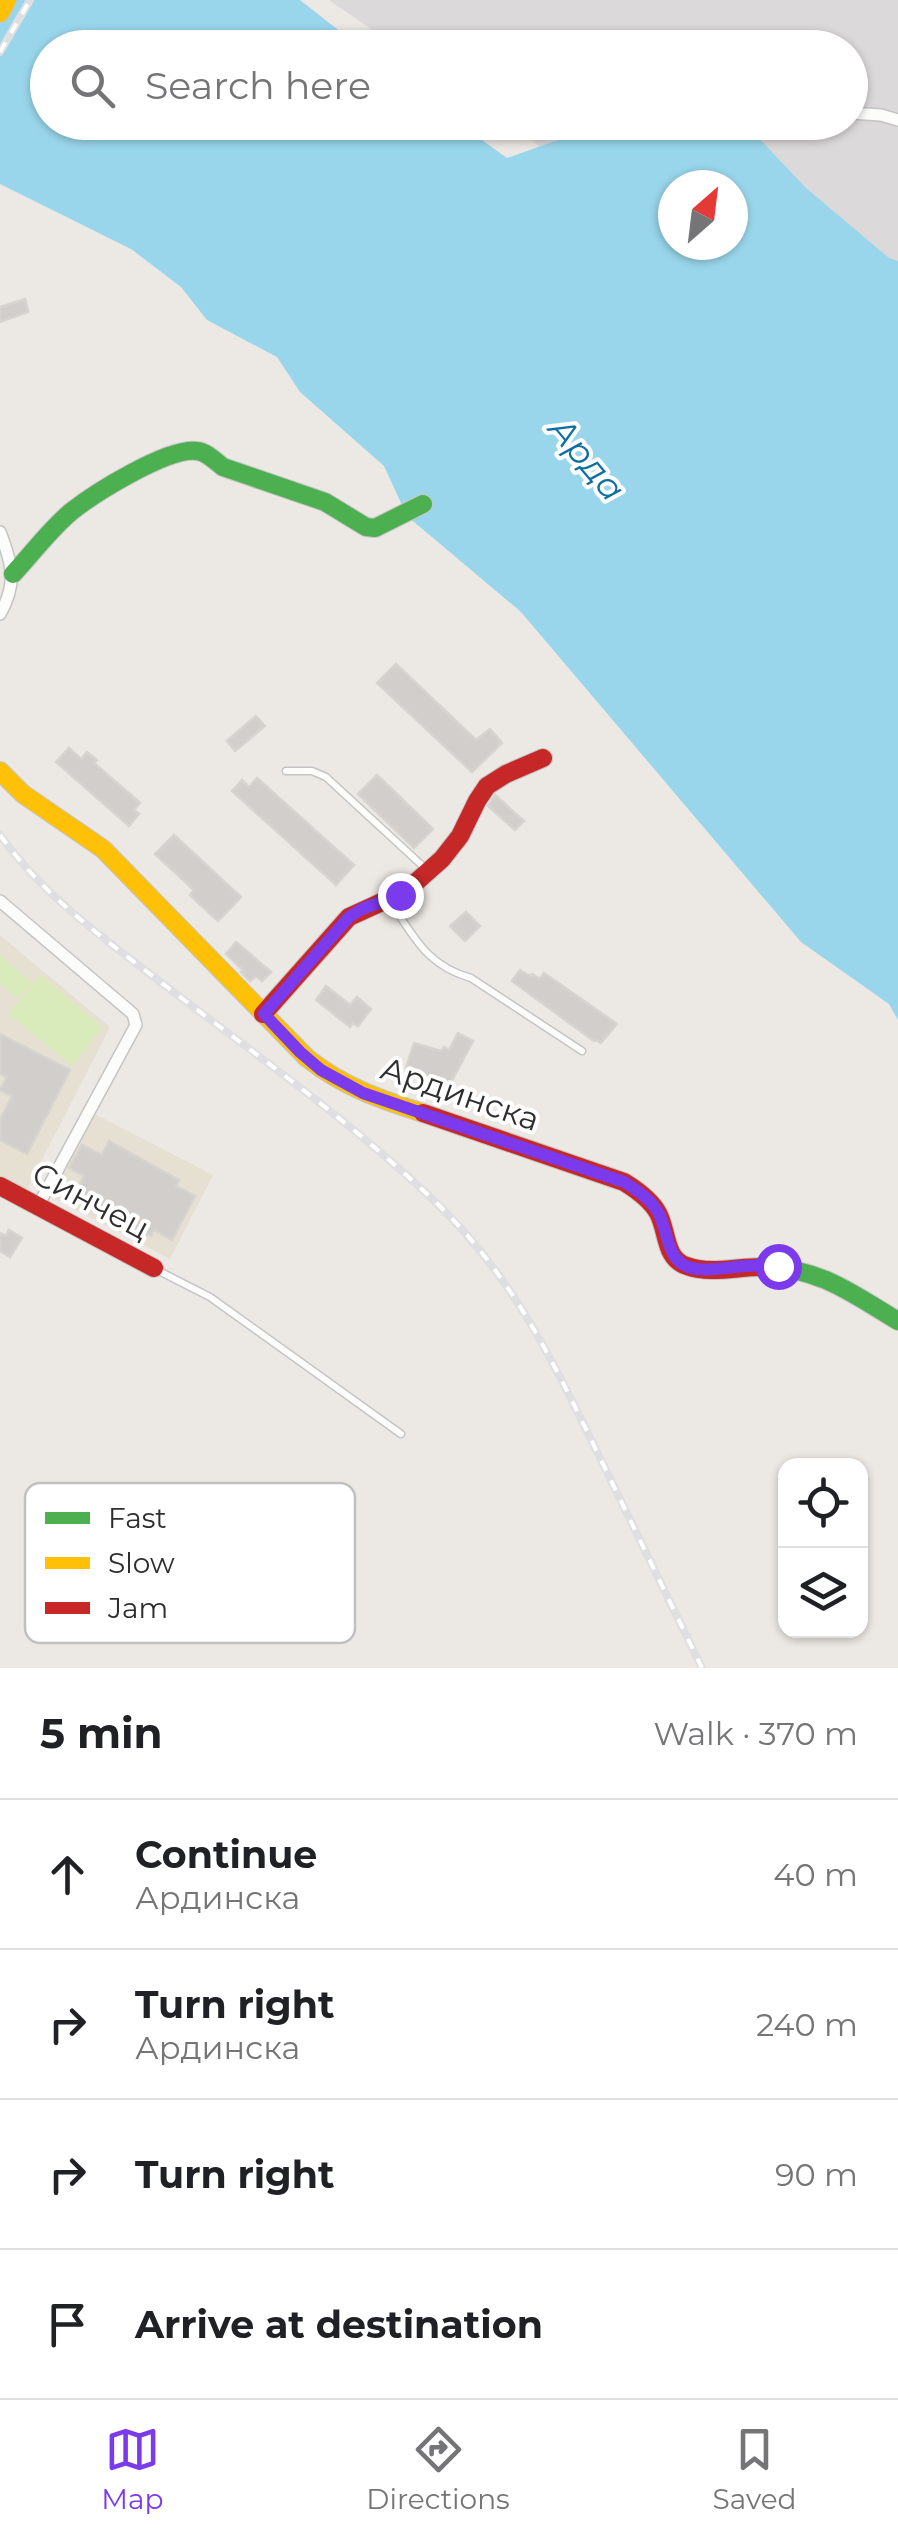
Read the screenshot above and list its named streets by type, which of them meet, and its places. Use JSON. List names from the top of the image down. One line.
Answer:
{"streets":{"street":["Ардинска","Синчец"]},"water":["Арда"],"legend":["Fast","Slow","Jam"],"north":"top right","page":{"search":"Search here","heading":["5 min","Walk · 370 m"],"list":[["Continue","Ардинска","40 m"],["Turn right","Ардинска","240 m"],["Turn right","90 m"],"Arrive at destination"],"nav":["Map","Directions","Saved"]}}
